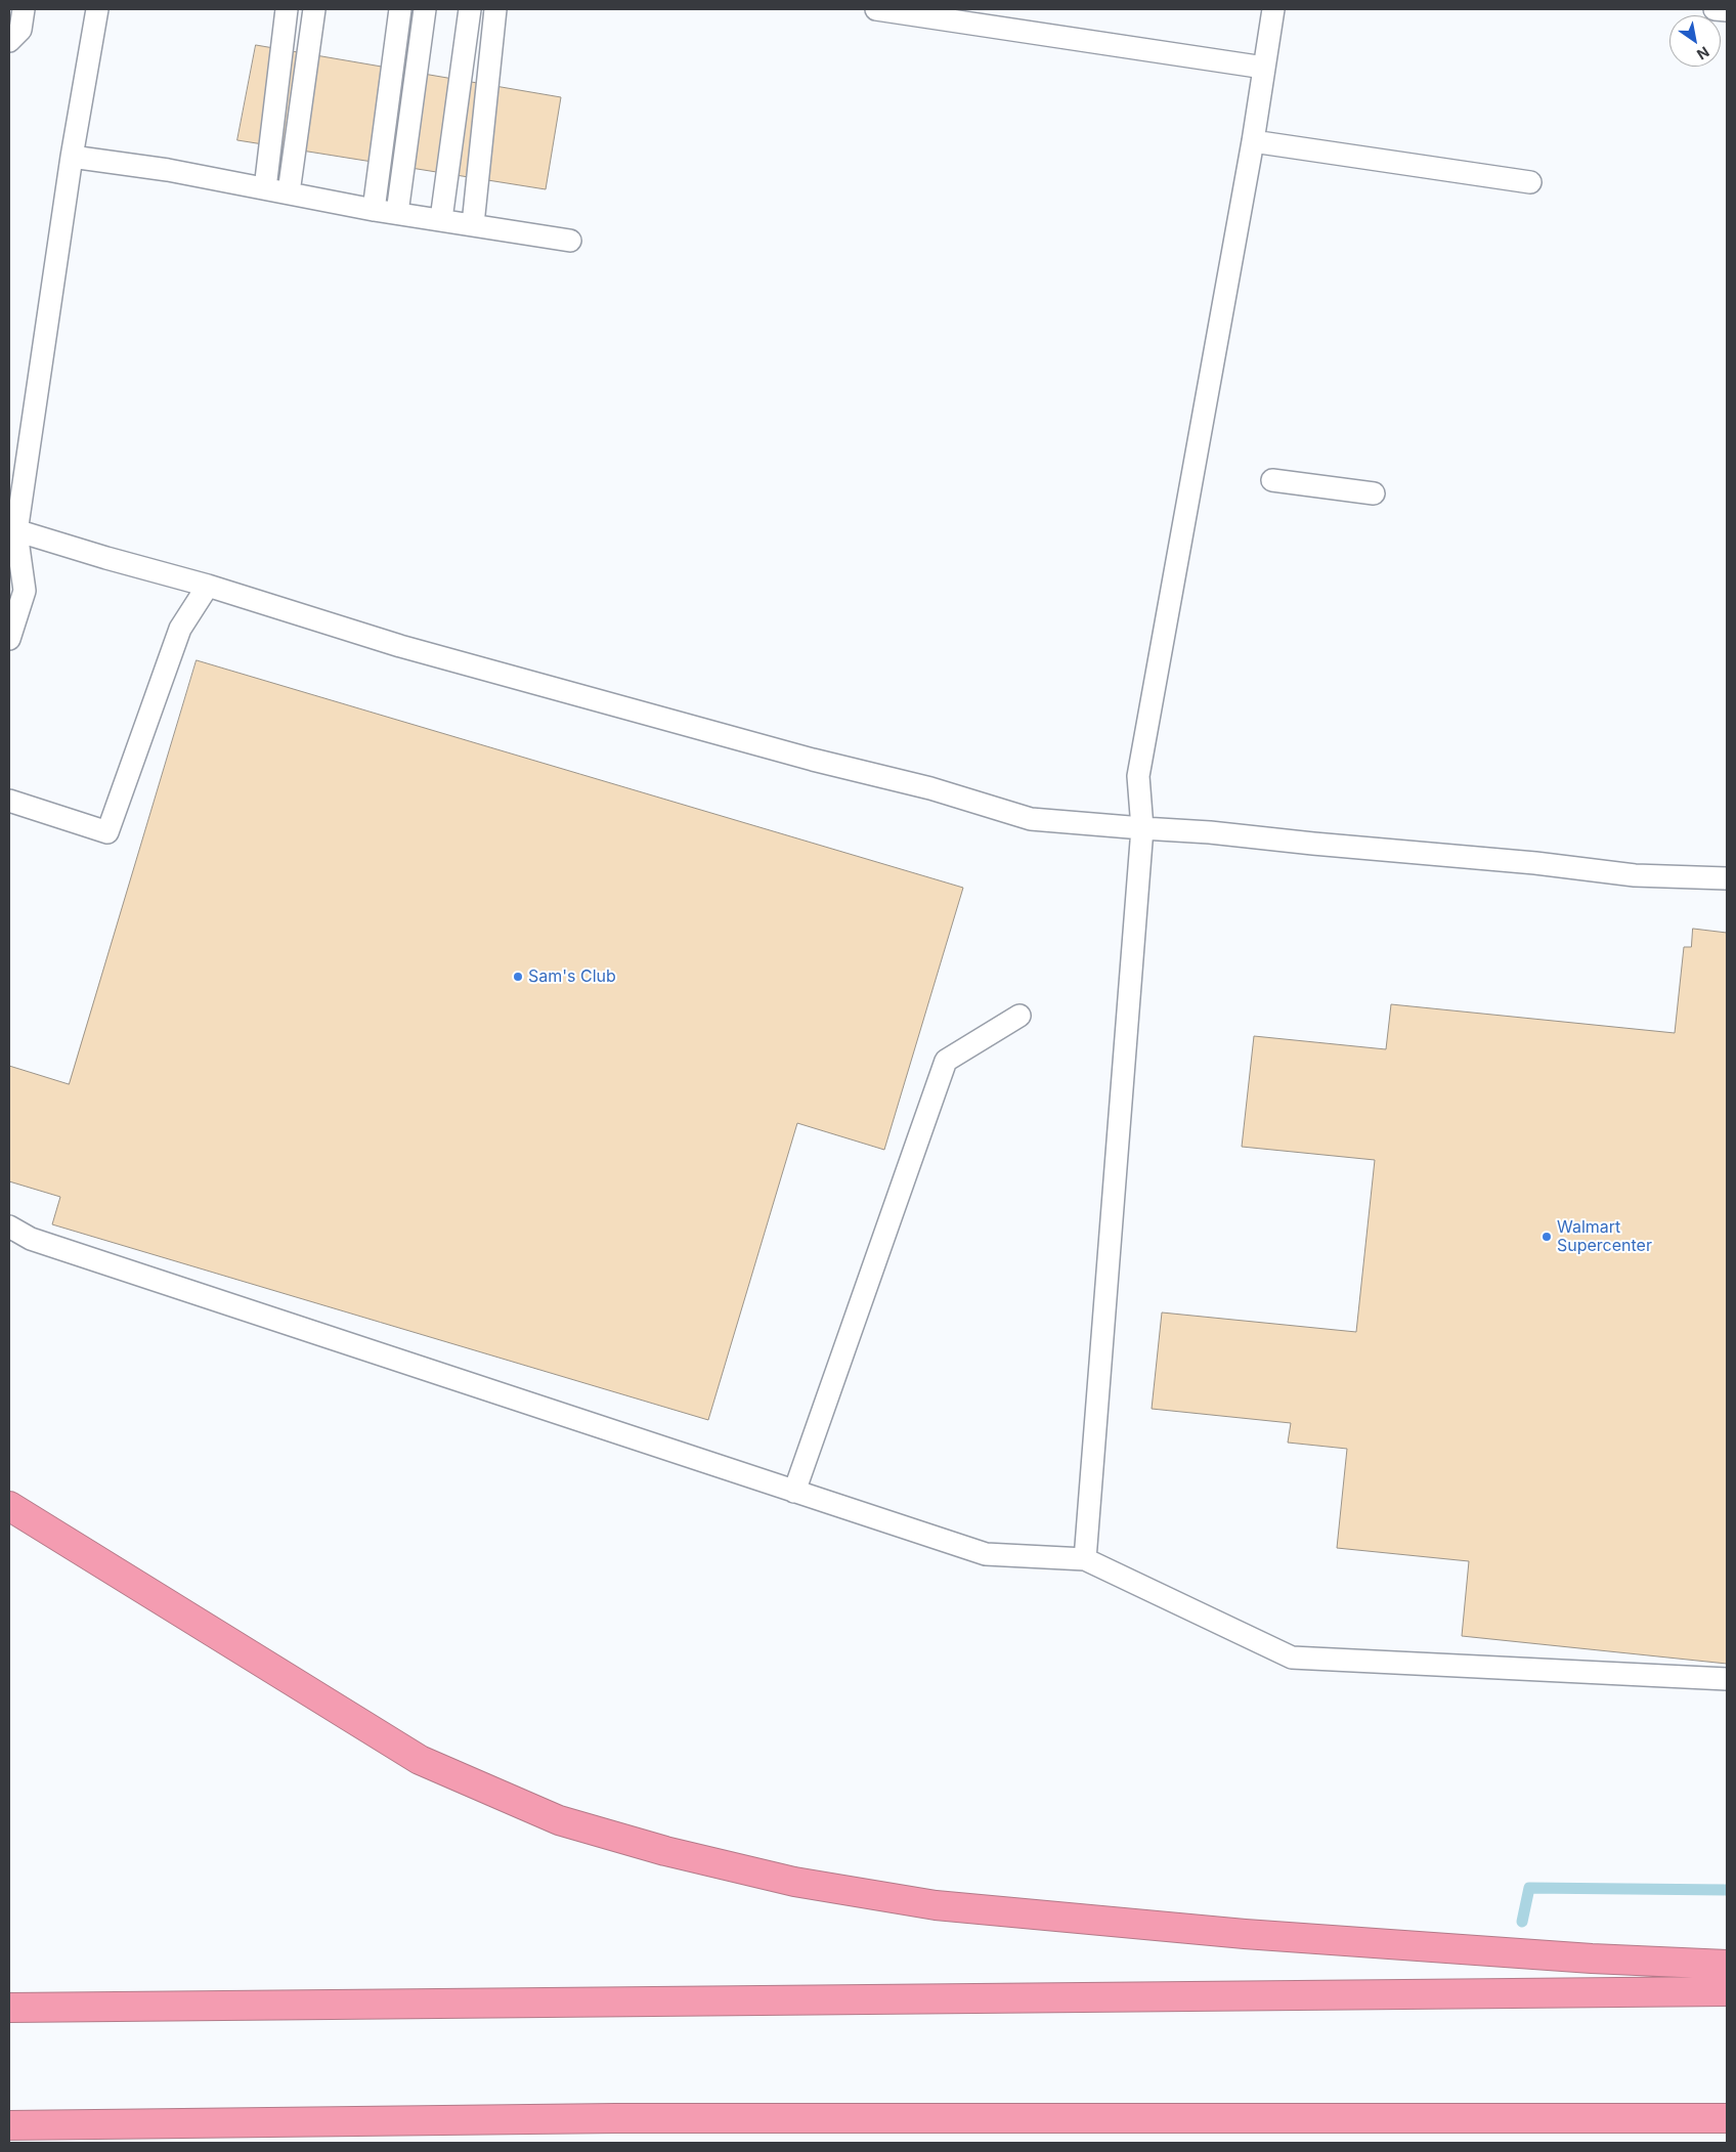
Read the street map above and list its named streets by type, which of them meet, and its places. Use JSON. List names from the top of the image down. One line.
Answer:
{"places":["Sam's Club","Walmart Supercenter"],"north":"bottom right"}
